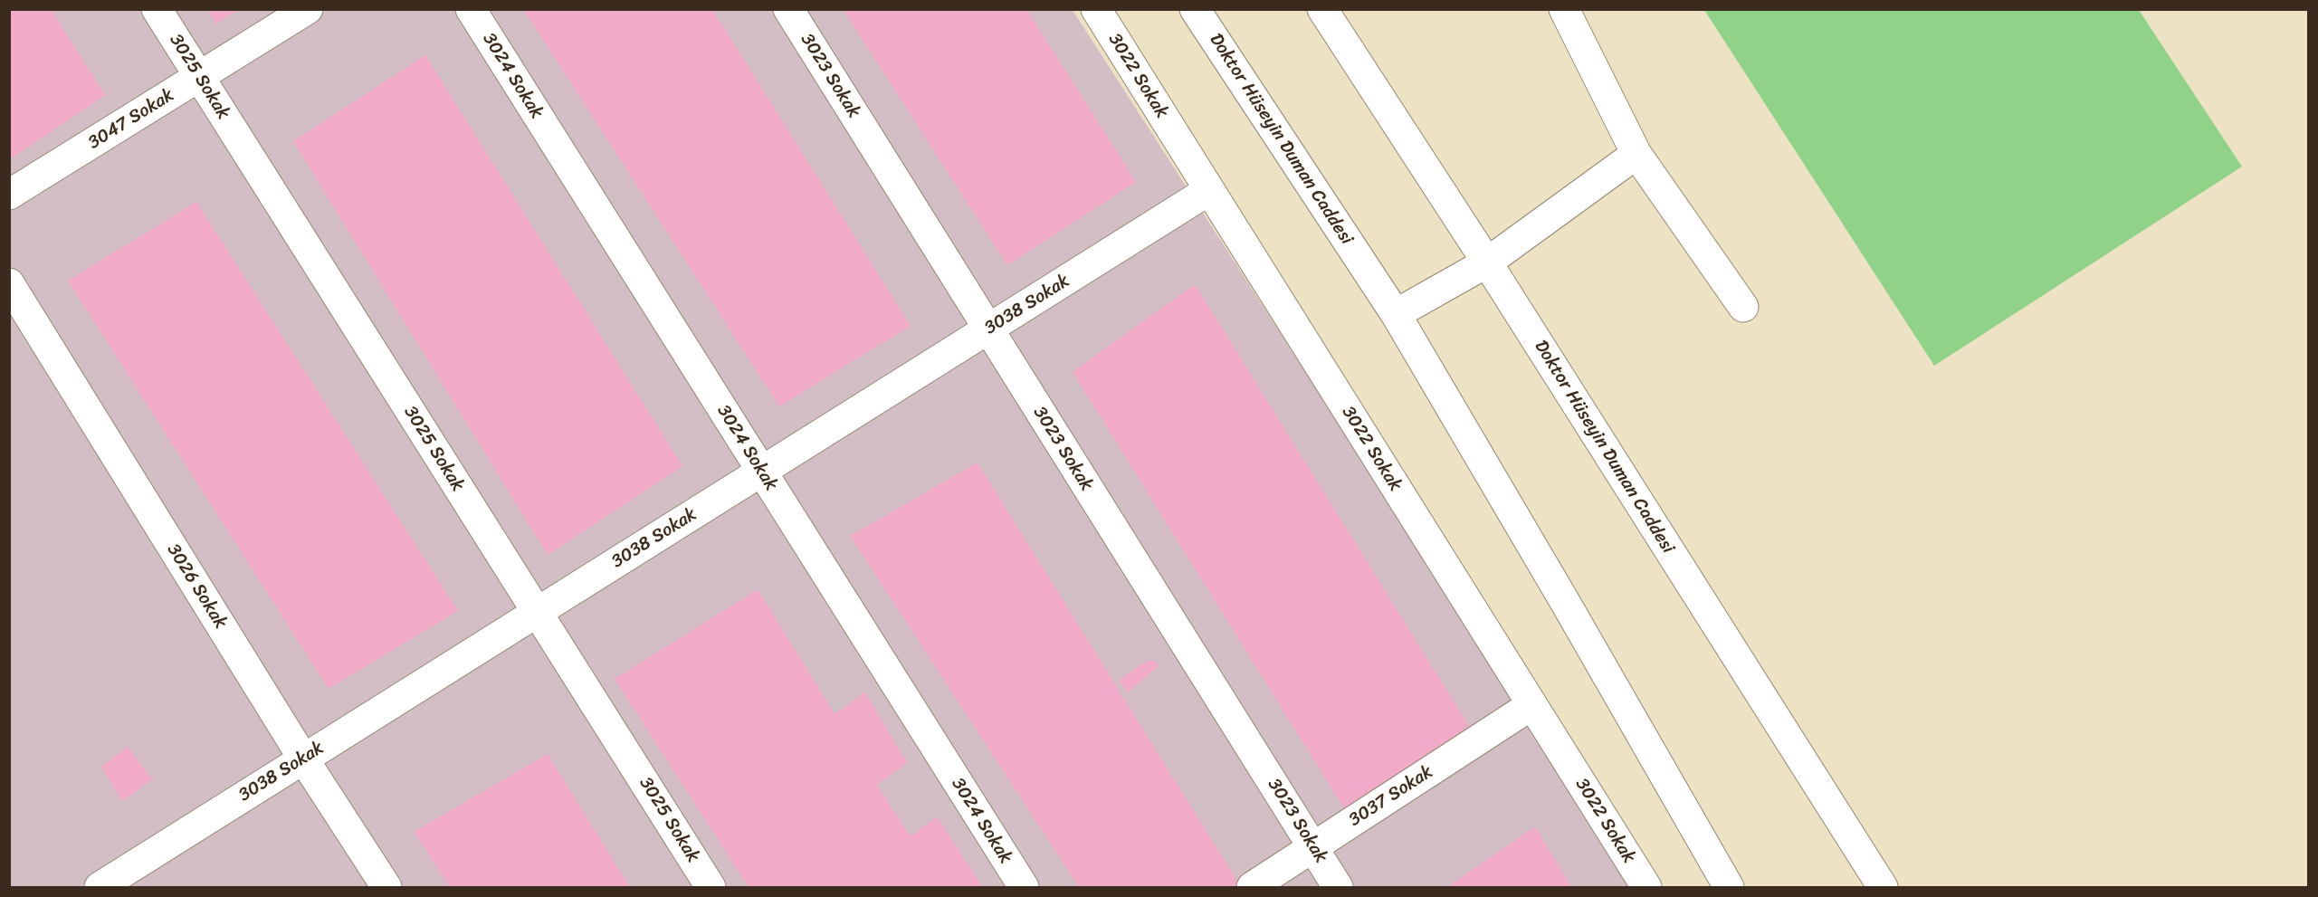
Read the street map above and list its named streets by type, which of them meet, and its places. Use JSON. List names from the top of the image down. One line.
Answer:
{"streets":{"main road":["3024 Sokak","3023 Sokak","3022 Sokak","3025 Sokak","3047 Sokak","Doktor Hüseyin Duman Caddesi","3038 Sokak","3026 Sokak","3037 Sokak"]},"crossings":[["3024 Sokak","3038 Sokak"],["3023 Sokak","3038 Sokak"],["3023 Sokak","3037 Sokak"],["3022 Sokak","3038 Sokak"],["3022 Sokak","3037 Sokak"],["3025 Sokak","3047 Sokak"],["3025 Sokak","3038 Sokak"],["3038 Sokak","3026 Sokak"]]}
